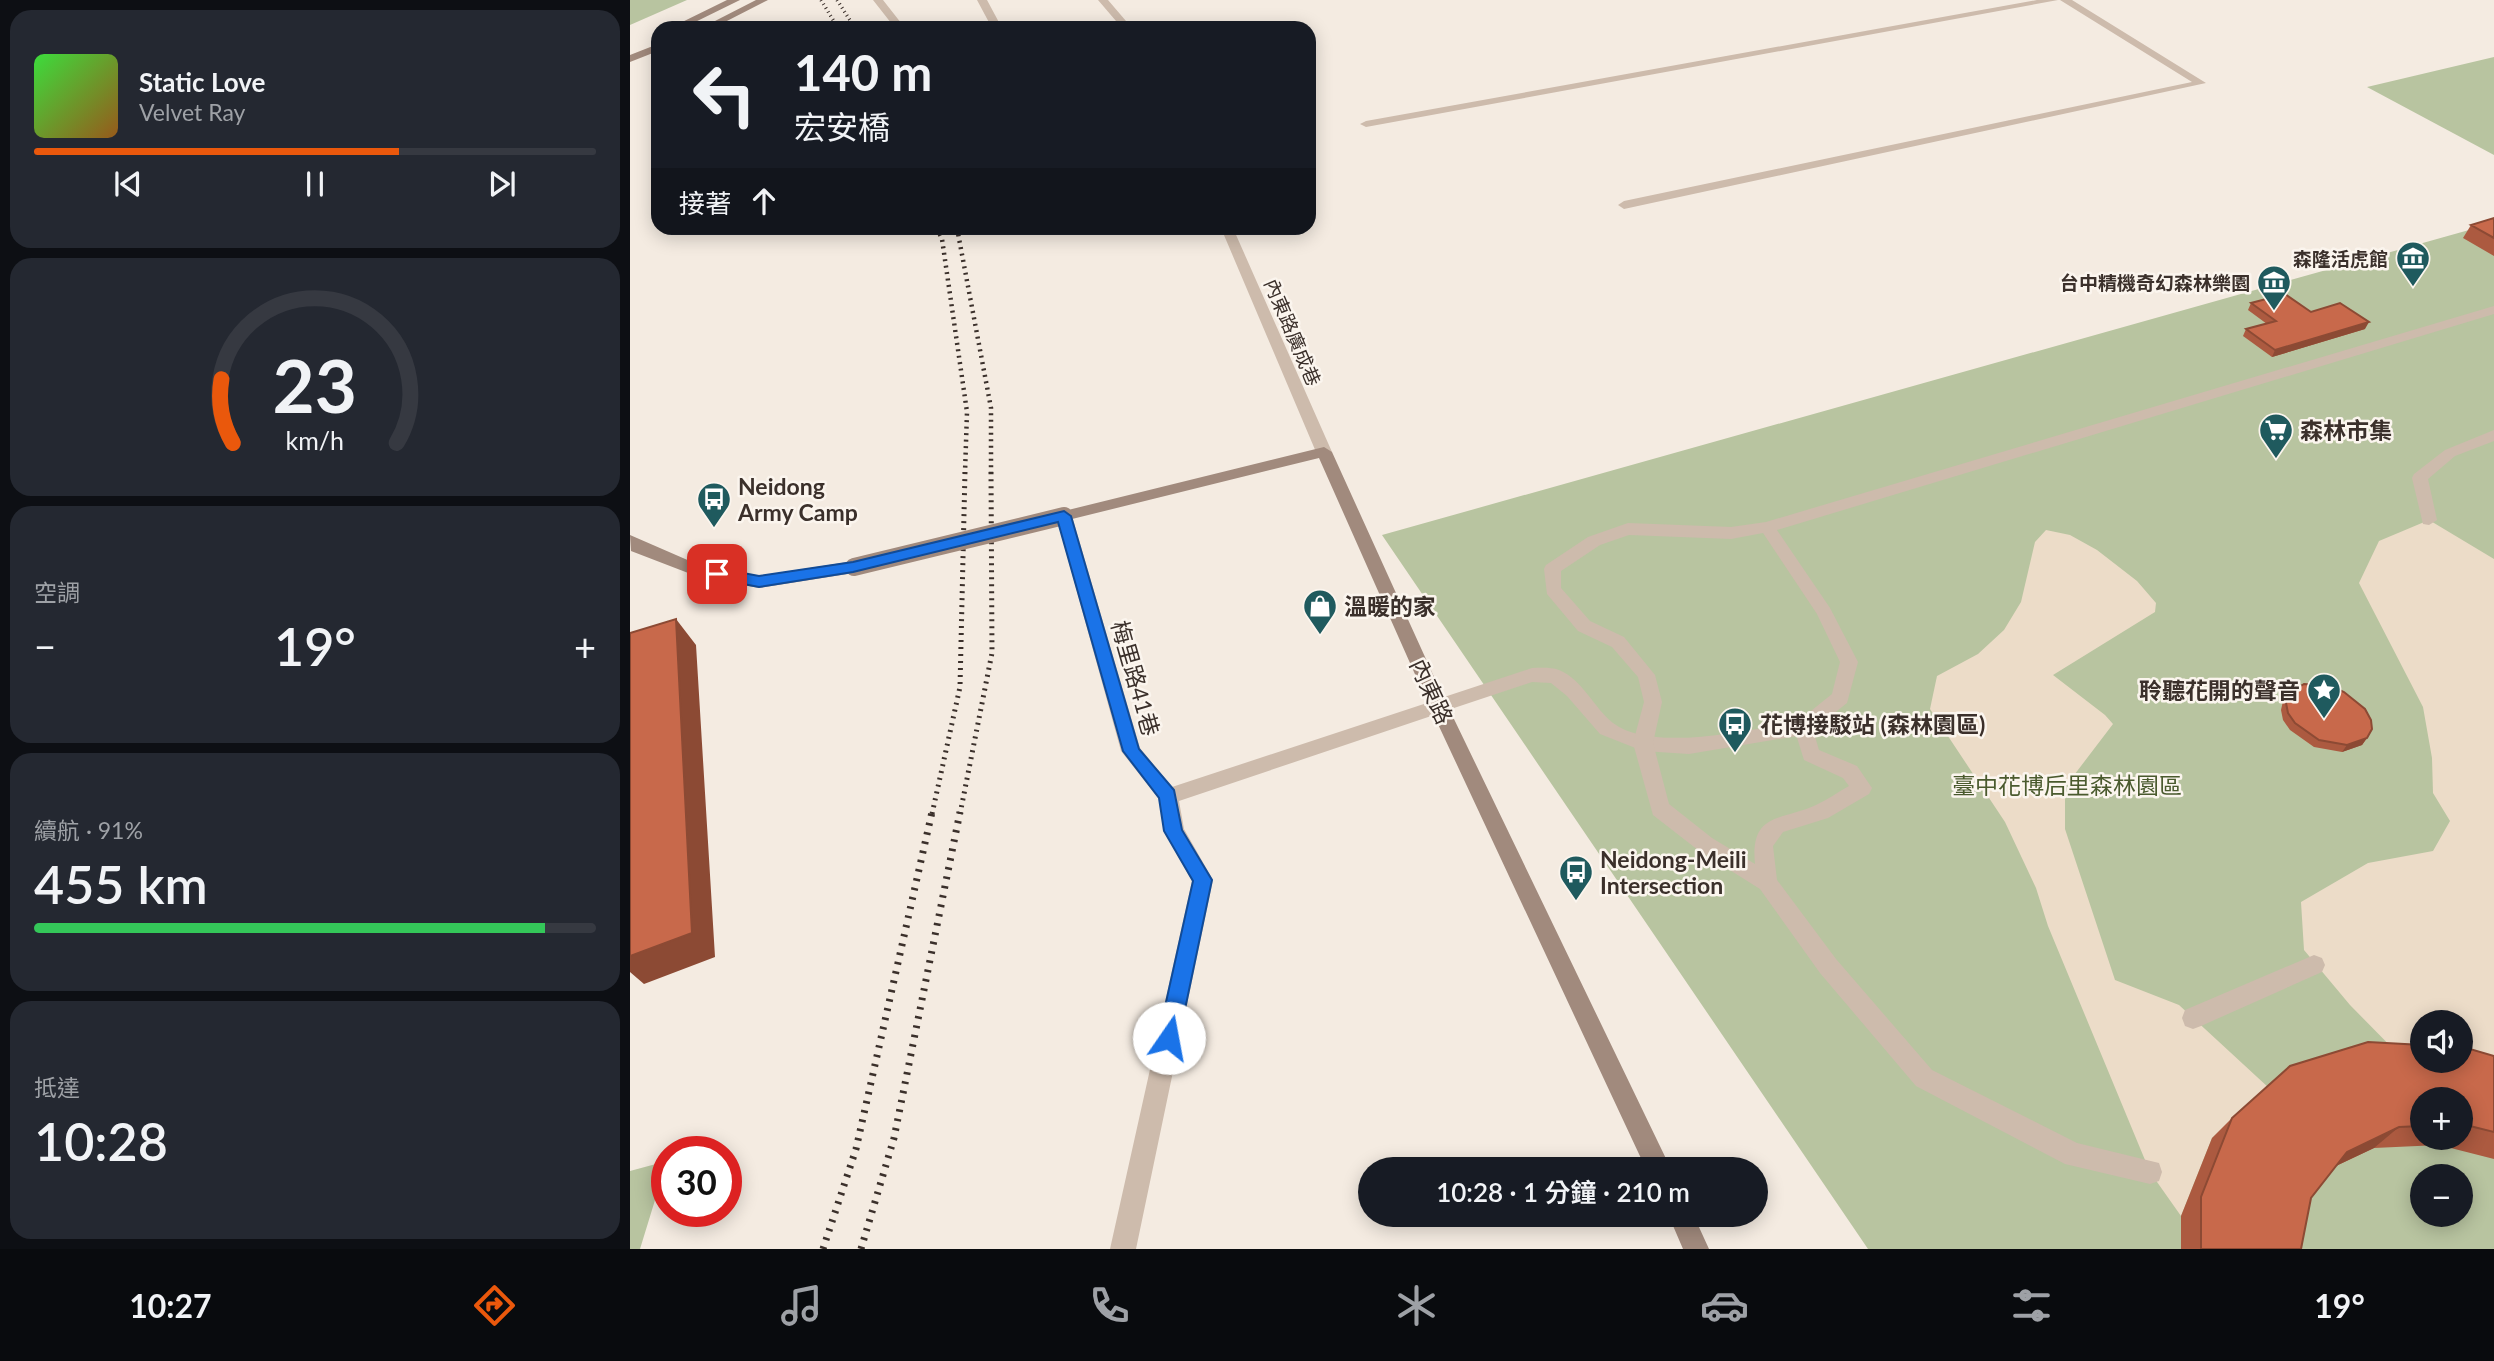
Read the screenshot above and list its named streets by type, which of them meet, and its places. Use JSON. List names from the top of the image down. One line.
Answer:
{"streets":{"street":["內東路廣成巷","梅里路41巷","內東路"]},"crossings":[["內東路廣成巷","內東路"]],"parks":["臺中花博后里森林園區"],"places":{"museum":["森隆活虎館","台中精機奇幻森林樂園"],"supermarket":["森林市集"],"bus stop":["Neidong Army Camp","花博接駁站 (森林園區)","Neidong-Meili Intersection"],"shop":["溫暖的家"],"place":["聆聽花開的聲音"]},"page":{"turn":["140 m","宏安橋"],"song":["Static Love","Velvet Ray"],"then":"接著","tile":["空調",["續航 · 91%","455 km"],["抵達","10:28"]],"heat":["−","19°","+"],"map_buttons":["+","−"],"limit":"30","trip":"10:28 · 1 分鐘 · 210 m","tabs":["10:27","19°"],"gauge":["23","km/h"]}}
